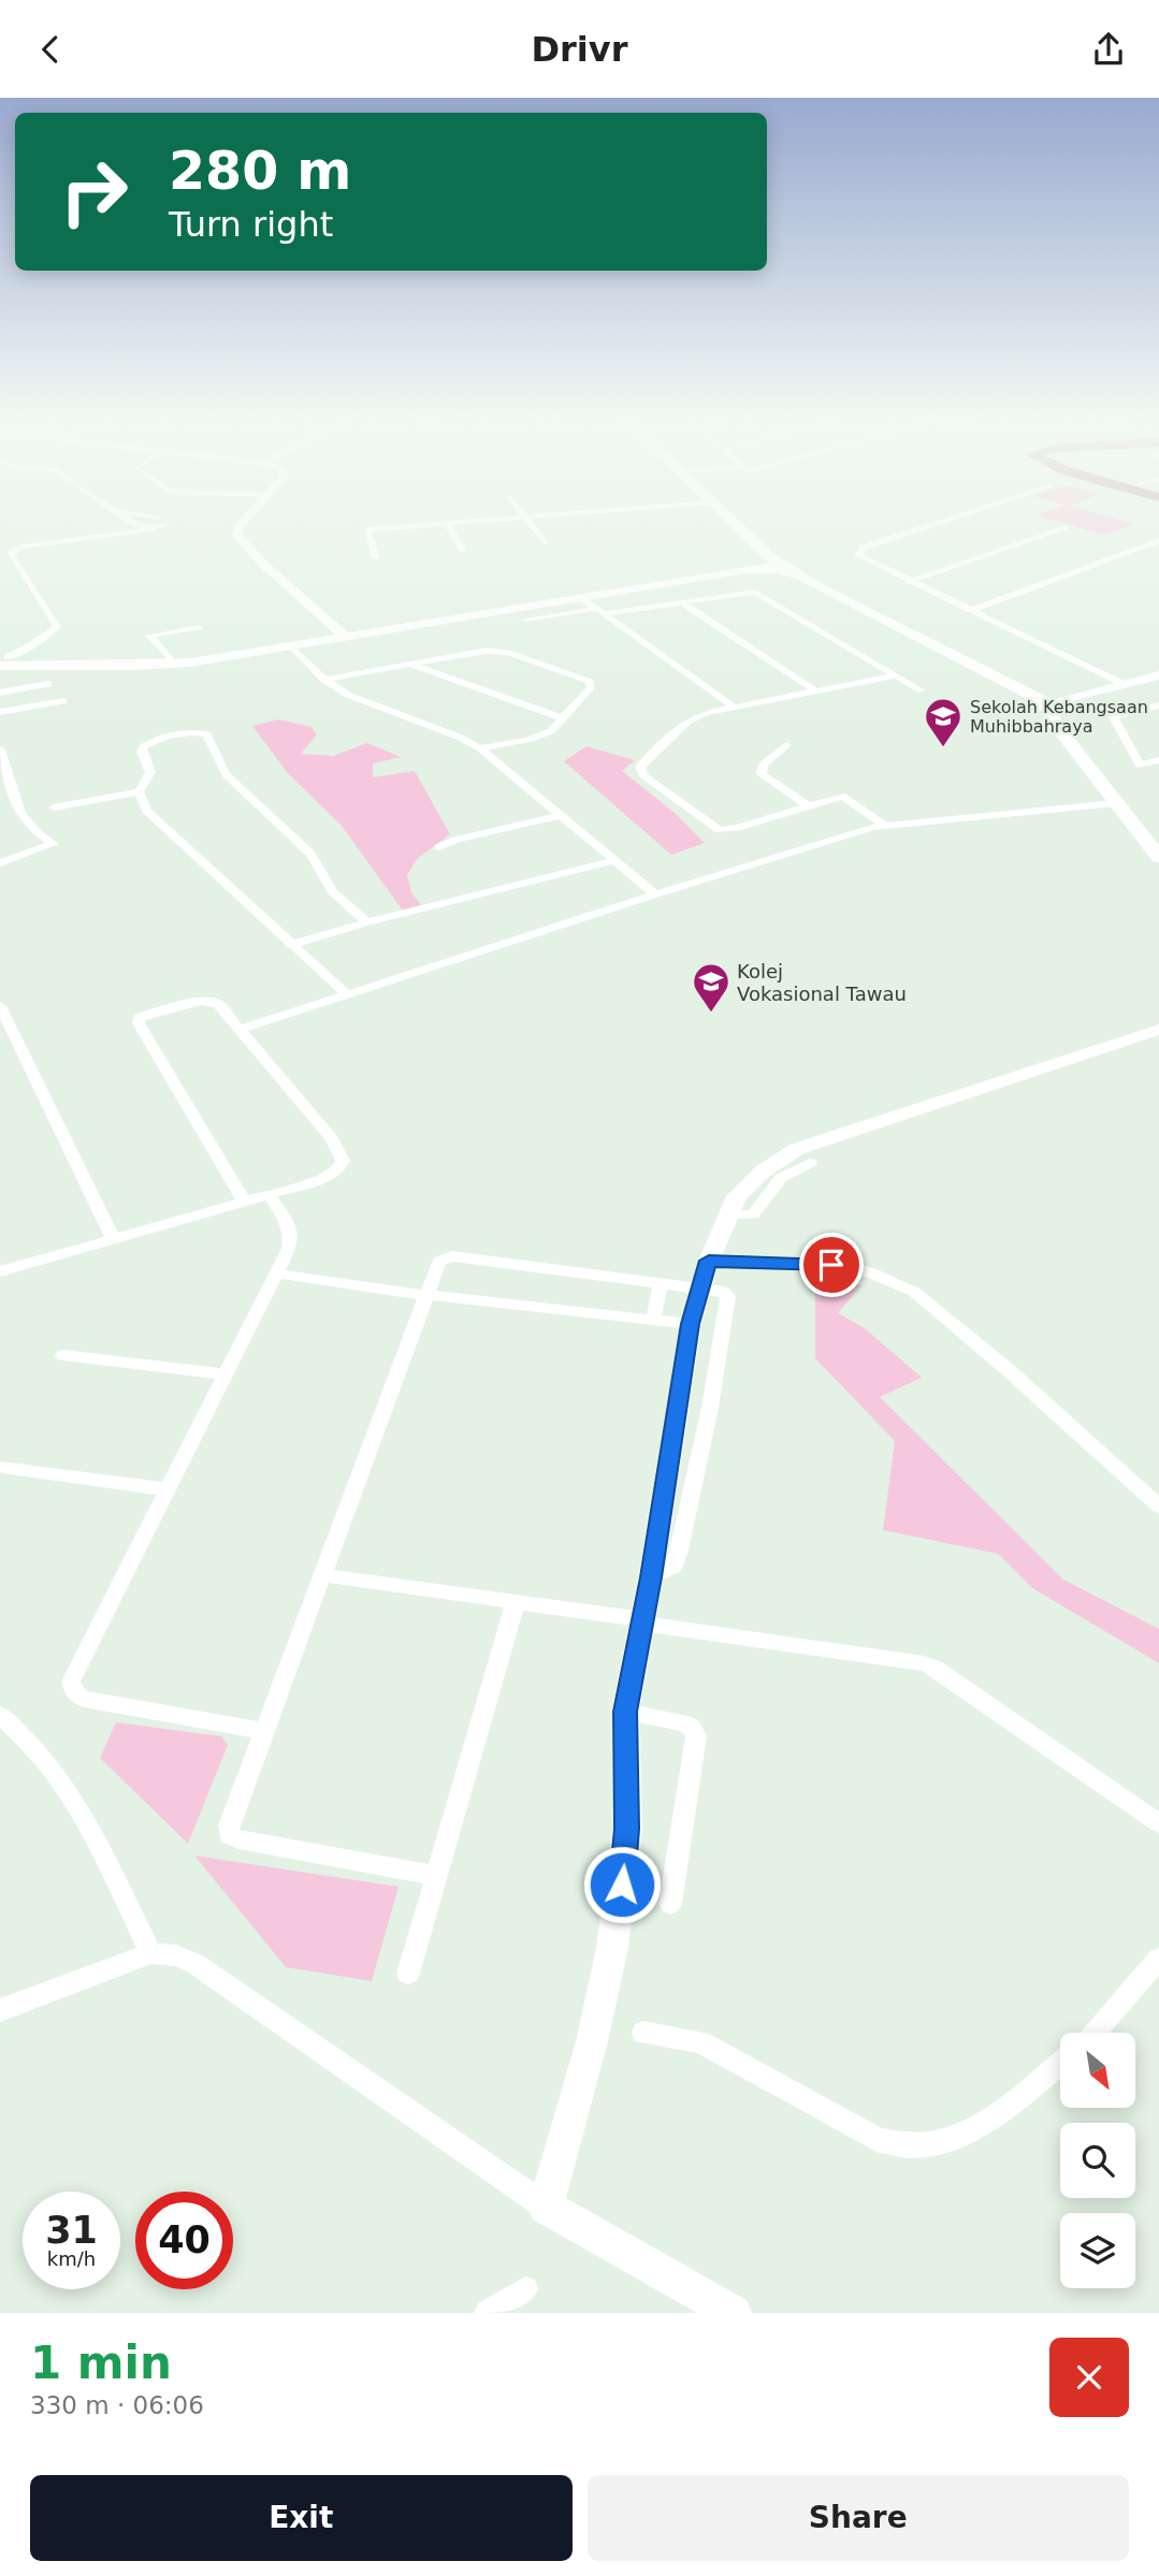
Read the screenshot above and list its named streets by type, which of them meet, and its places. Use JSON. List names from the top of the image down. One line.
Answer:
{"places":{"school or university":["Sekolah Kebangsaan Muhibbahraya","Kolej Vokasional Tawau"]},"north":"bottom right","page":{"header":"Drivr","turn":["280 m","Turn right"],"speed":"31 km/h","limit":"40","heading":["1 min","330 m · 06:06"],"buttons":["Exit","Share"]}}
